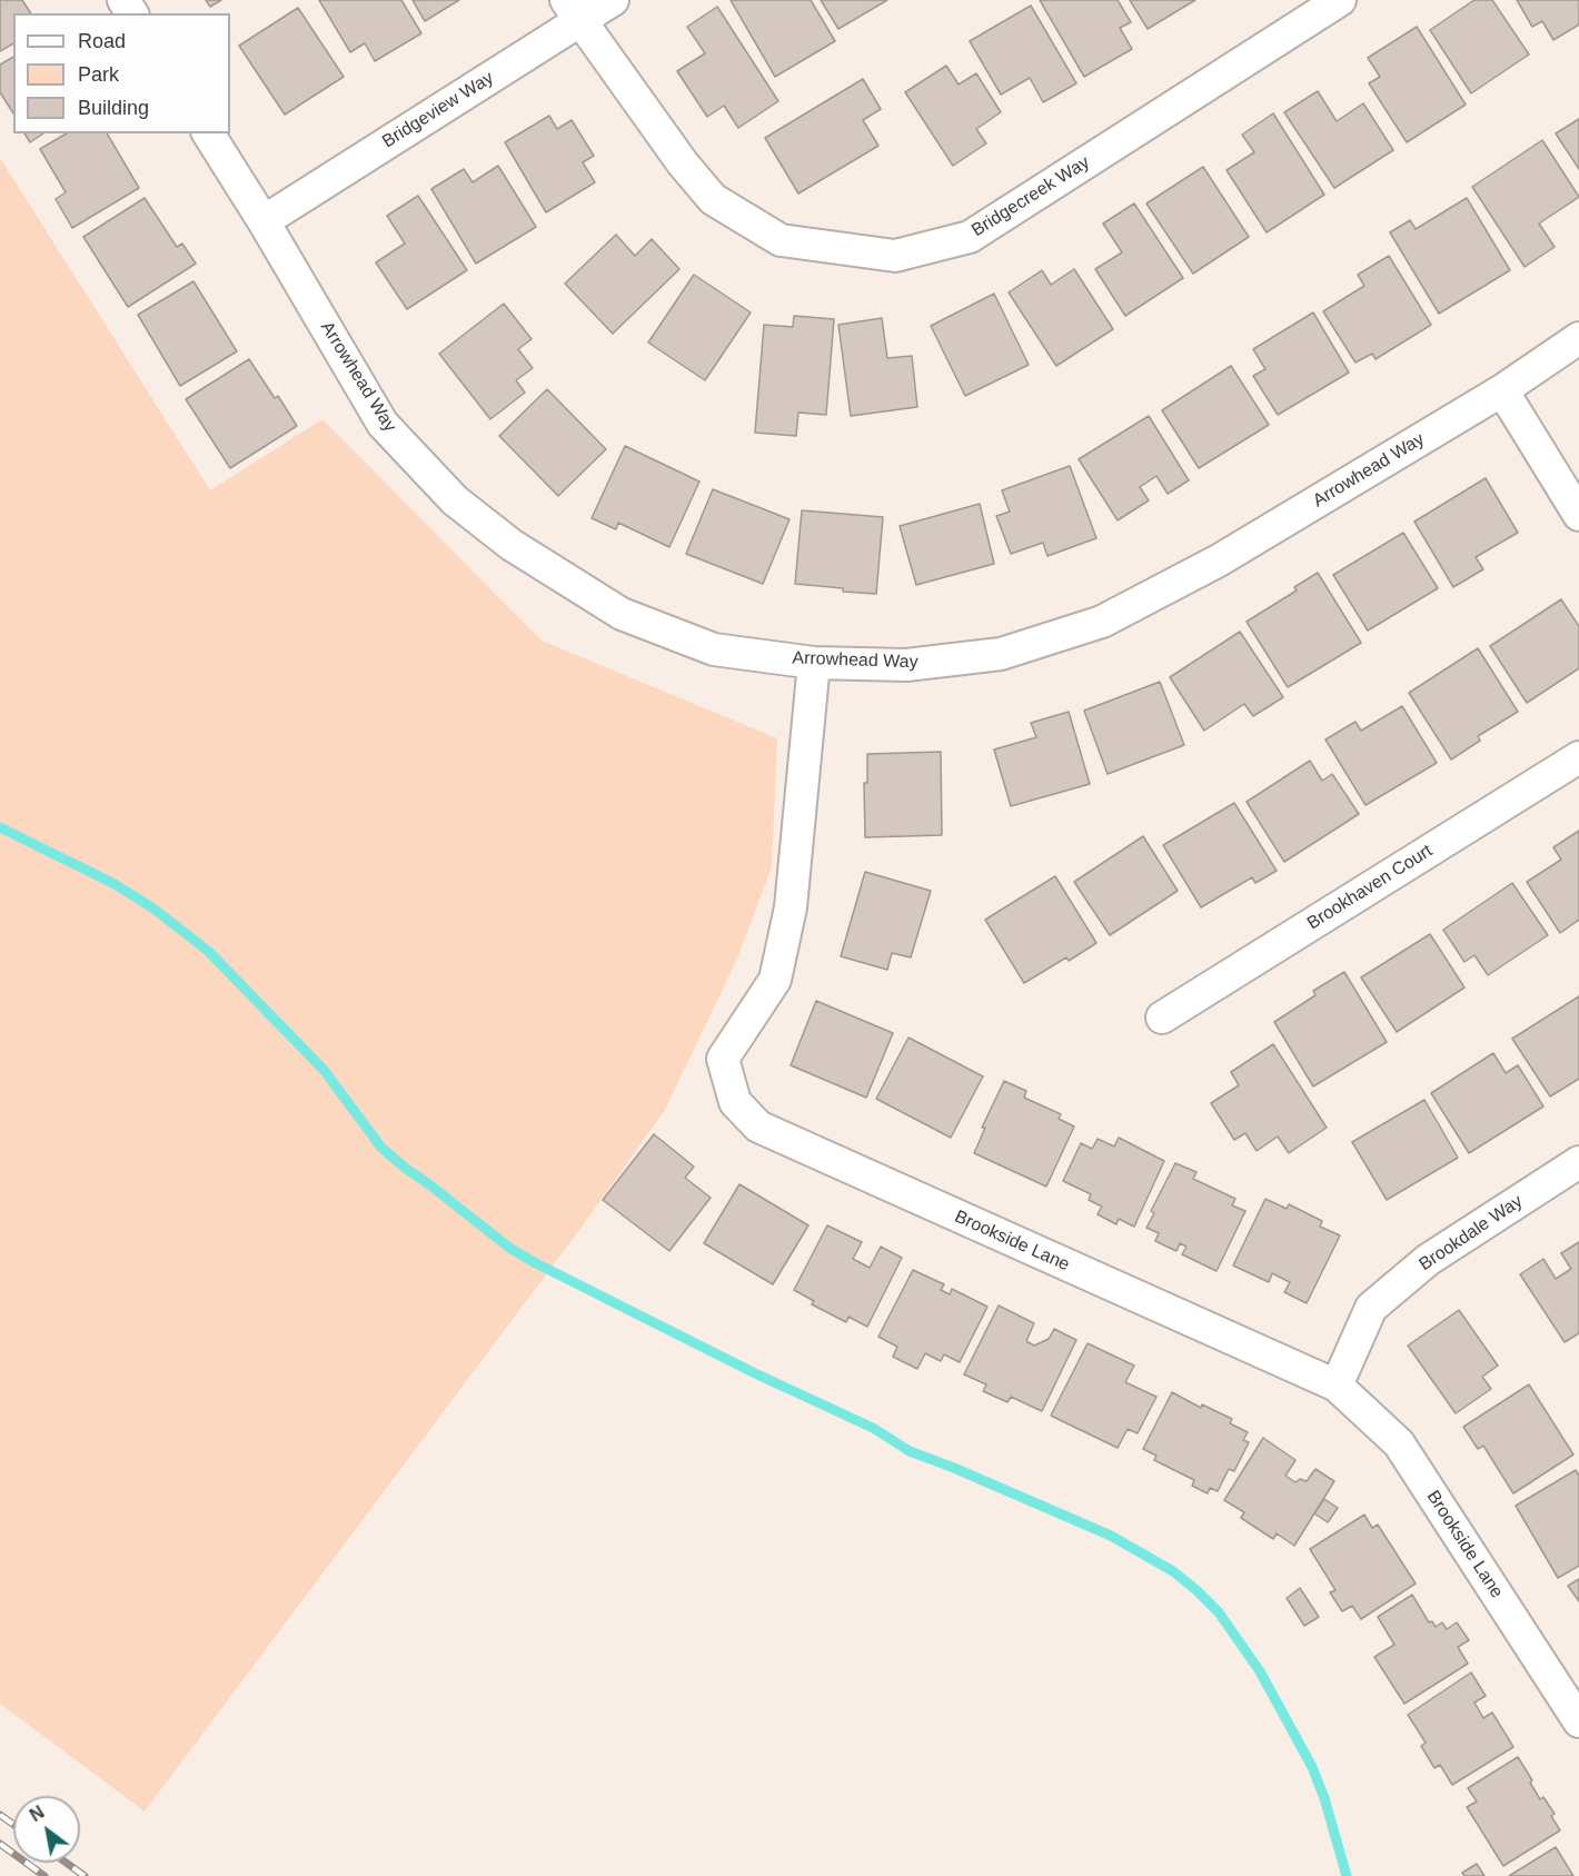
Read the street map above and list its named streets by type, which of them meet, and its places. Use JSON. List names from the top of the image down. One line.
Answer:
{"streets":{"street":["Bridgeview Way","Bridgecreek Way","Arrowhead Way","Brookhaven Court","Brookdale Way","Brookside Lane"]},"crossings":[["Bridgeview Way","Bridgecreek Way"],["Bridgeview Way","Arrowhead Way"],["Arrowhead Way","Brookside Lane"],["Brookdale Way","Brookside Lane"]],"legend":["Road","Park","Building"],"north":"top left"}
